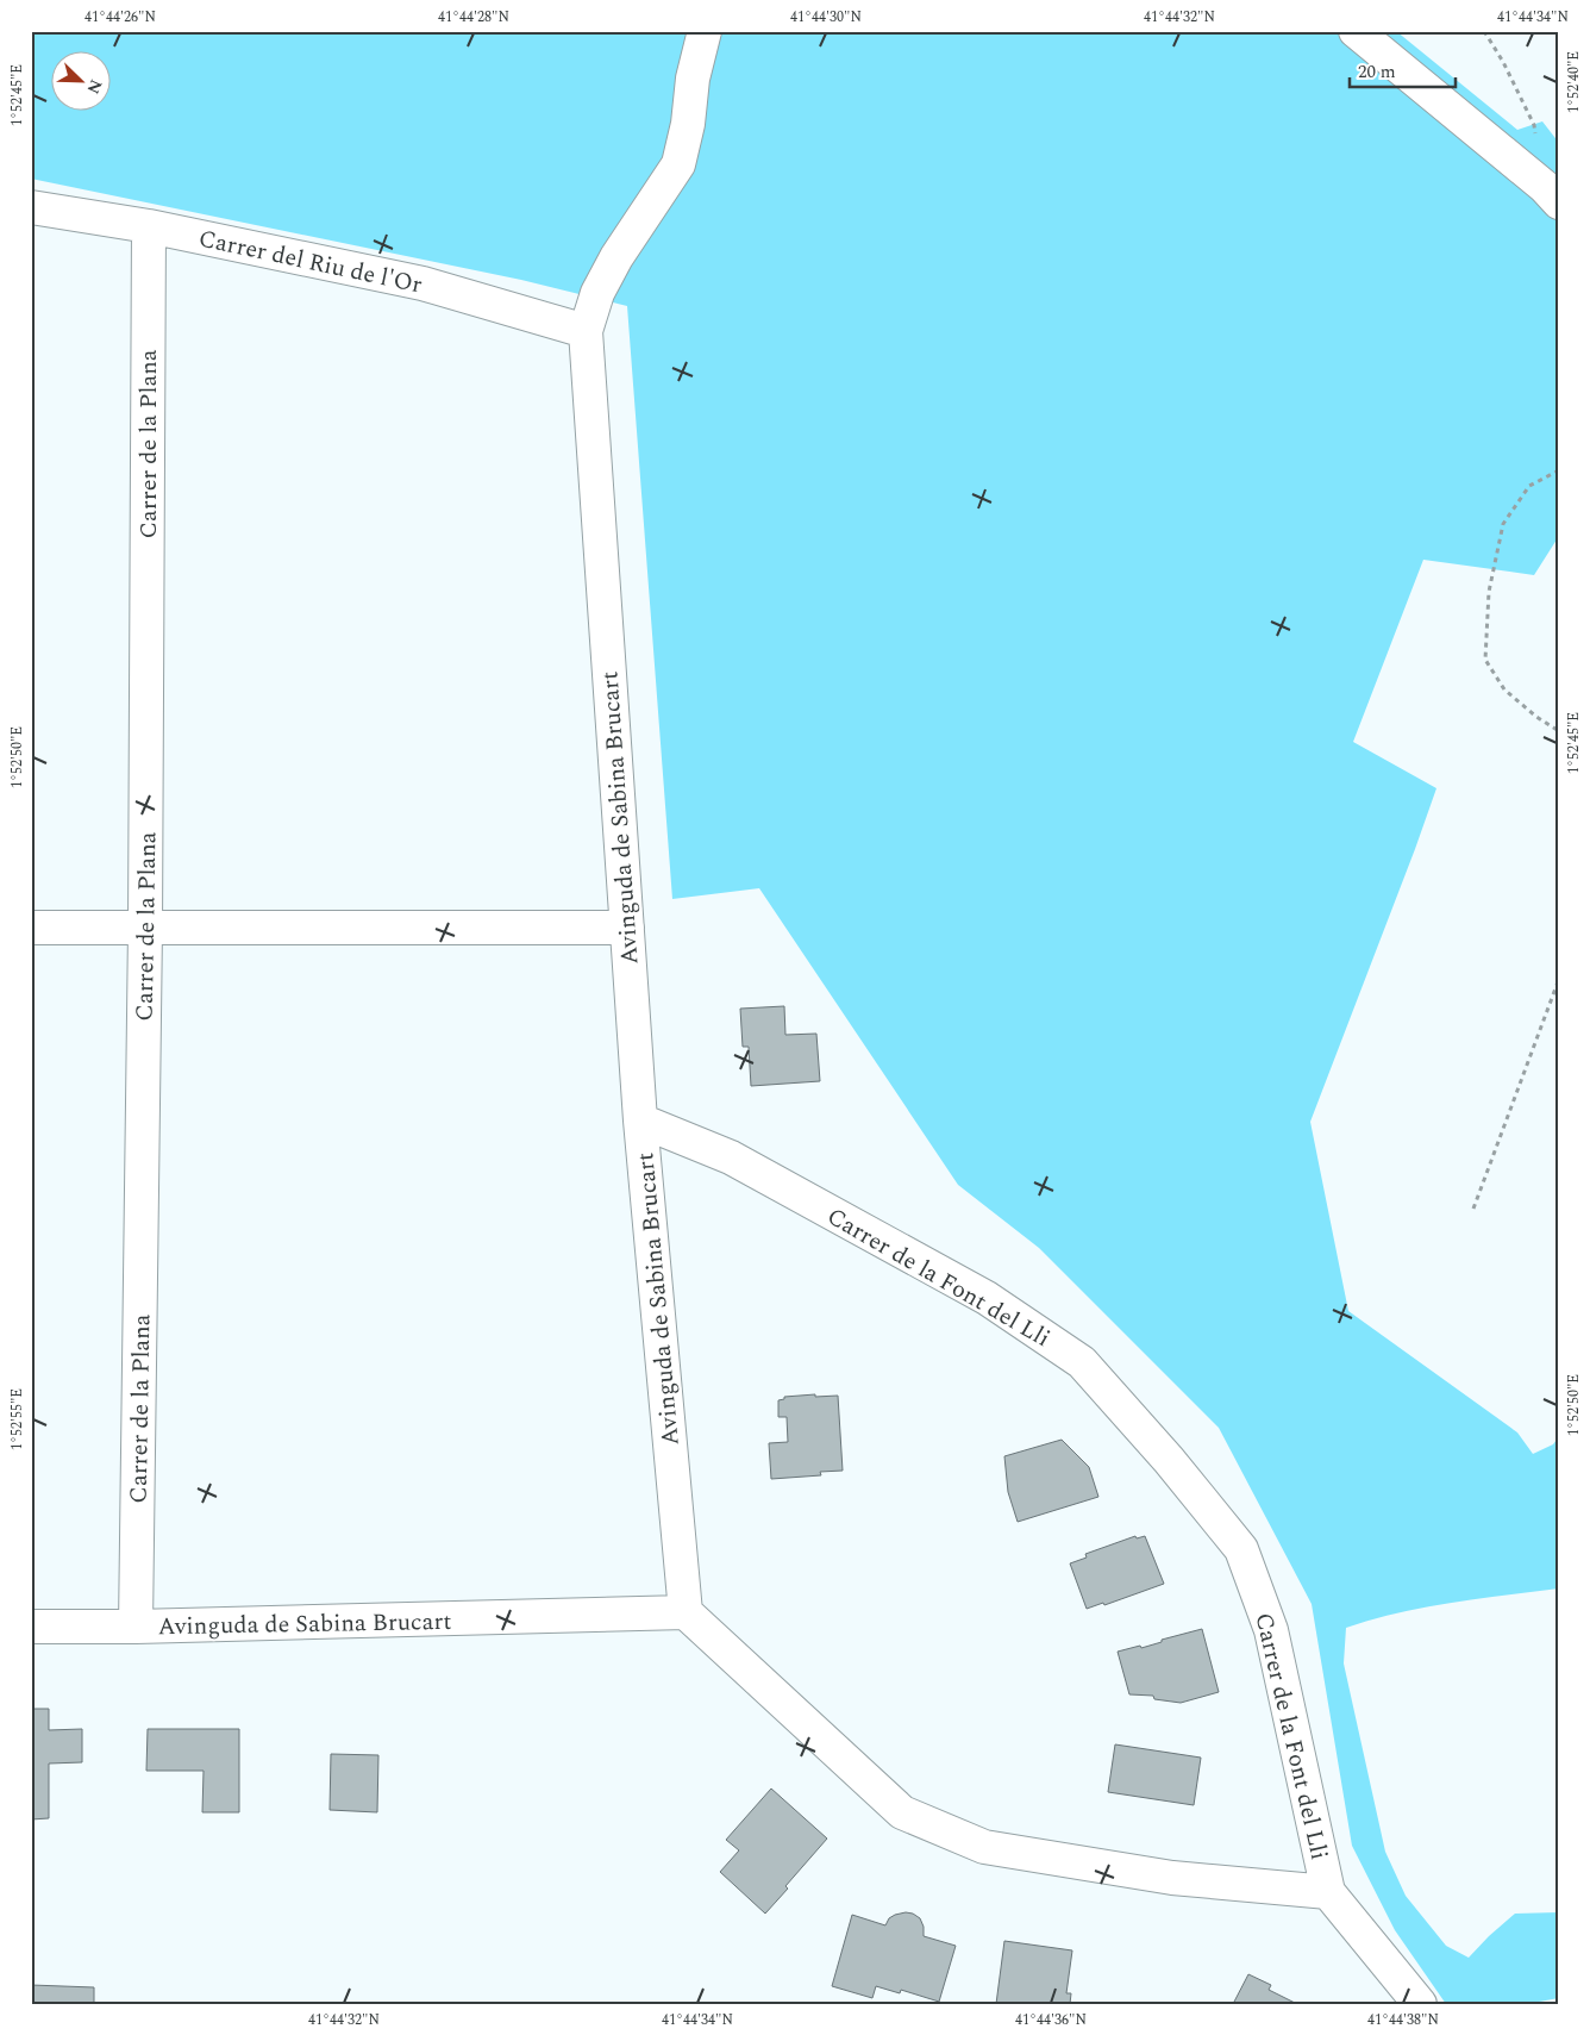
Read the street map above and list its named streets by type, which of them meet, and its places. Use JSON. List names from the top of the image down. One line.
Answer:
{"streets":{"street":["Carrer del Riu de l'Or","Carrer de la Plana","Avinguda de Sabina Brucart","Carrer de la Font del Lli"]},"crossings":[["Carrer del Riu de l'Or","Carrer de la Plana"],["Carrer del Riu de l'Or","Avinguda de Sabina Brucart"],["Carrer de la Plana","Avinguda de Sabina Brucart"],["Avinguda de Sabina Brucart","Carrer de la Font del Lli"]],"scale_bar":"20 m","north":"bottom right","coordinates":["41°44'26\"N","41°44'28\"N","41°44'30\"N","41°44'32\"N","41°44'34\"N","1°52'40\"E","1°52'45\"E","1°52'50\"E","1°52'55\"E","41°44'36\"N","41°44'38\"N"]}
